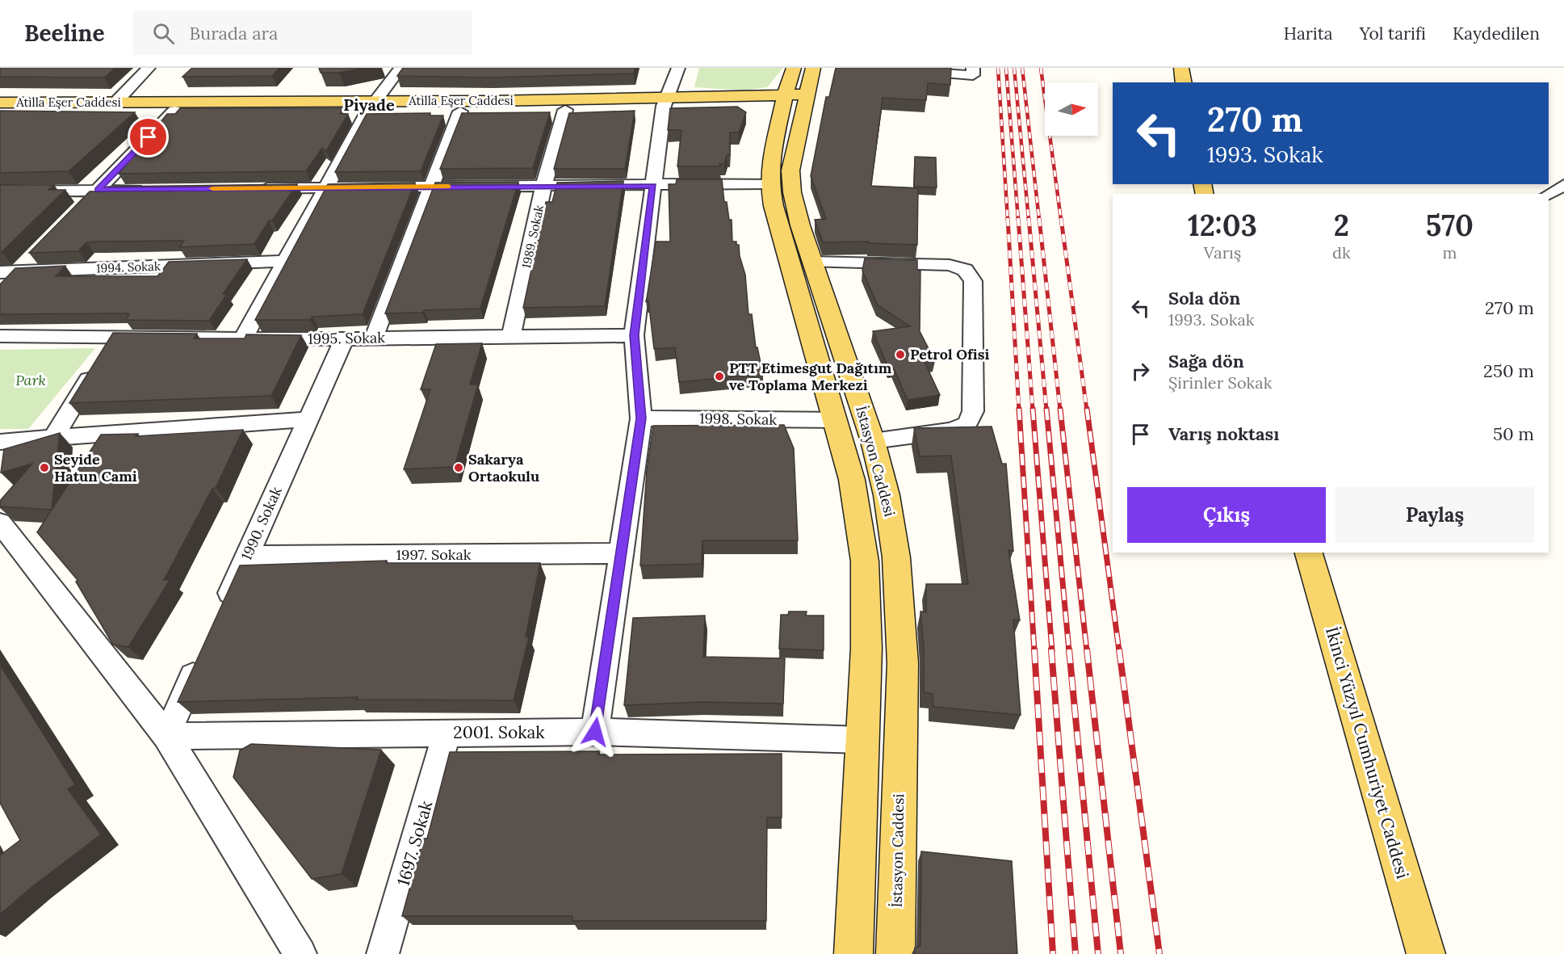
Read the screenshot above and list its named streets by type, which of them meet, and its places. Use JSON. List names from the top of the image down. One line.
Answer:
{"streets":{"main road":["Atilla Eşer Caddesi","İstasyon Caddesi","İkinci Yüzyıl Cumhuriyet Caddesi"],"street":["1989. Sokak","1994. Sokak","1995. Sokak","1998. Sokak","1990. Sokak","1997. Sokak","2001. Sokak","1697. Sokak"]},"crossings":[["Atilla Eşer Caddesi","1989. Sokak"],["Atilla Eşer Caddesi","İstasyon Caddesi"],["1989. Sokak","1995. Sokak"],["1995. Sokak","1990. Sokak"],["1998. Sokak","İstasyon Caddesi"],["İstasyon Caddesi","2001. Sokak"],["1990. Sokak","1997. Sokak"],["2001. Sokak","1697. Sokak"]],"districts":["Piyade"],"parks":["Park"],"places":["Petrol Ofisi","PTT Etimesgut Dağıtım ve Toplama Merkezi","Seyide Hatun Cami","Sakarya Ortaokulu"],"north":"right","page":{"header":"Beeline","search":"Burada ara","nav":["Harita","Yol tarifi","Kaydedilen"],"turn":["270 m","1993. Sokak"],"eta":["12:03","Varış","2","dk","570","m"],"list":[{"name":"Sola dön","note":"1993. Sokak","value":"270 m"},{"name":"Sağa dön","note":"Şirinler Sokak","value":"250 m"},{"name":"Varış noktası","value":"50 m"}],"buttons":["Çıkış","Paylaş"]}}
